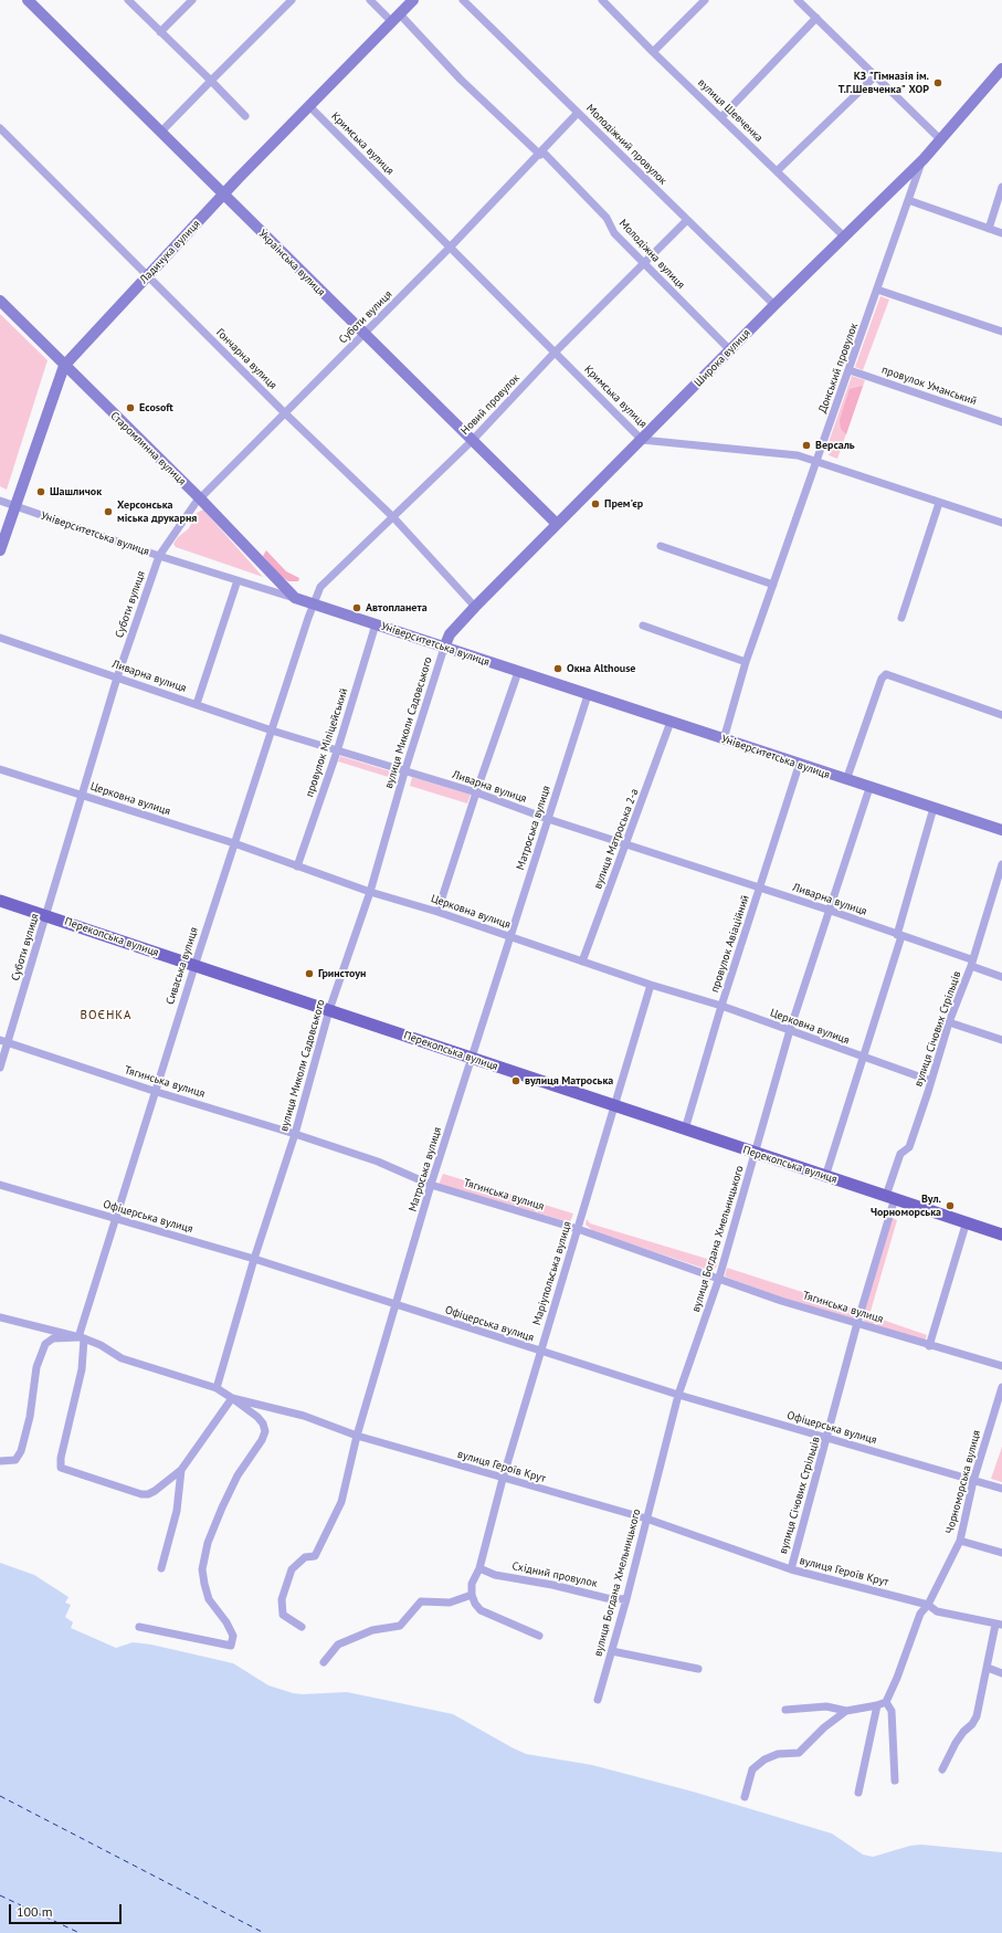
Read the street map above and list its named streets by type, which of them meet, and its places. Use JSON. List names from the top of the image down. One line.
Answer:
{"streets":{"main road":["Перекопська вулиця"],"street":["вулиця Шевченка","Кримська вулиця","Молодіжний провулок","Ладичука вулиця","Молодіжна вулиця","Українська вулиця","Суботи вулиця","Широка вулиця","Гончарна вулиця","Донський провулок","провулок Уманський","Новий провулок","Старомлинна вулиця","Університетська вулиця","Ливарна вулиця","вулиця Миколи Садовського","провулок Міліцейський","Церковна вулиця","Матроська вулиця","вулиця Матроська 2-а","провулок Авіаційний","Сиваська вулиця","вулиця Січових Стрільців","Тягинська вулиця","Офіцерська вулиця","вулиця Богдана Хмельницького","Маріупольська вулиця","вулиця Героїв Крут","Чорноморська вулиця","Східний провулок"]},"crossings":[["вулиця Шевченка","Широка вулиця"],["Кримська вулиця","Ладичука вулиця"],["Кримська вулиця","Суботи вулиця"],["Кримська вулиця","Широка вулиця"],["Кримська вулиця","Донський провулок"],["Кримська вулиця","Новий провулок"],["Молодіжний провулок","Суботи вулиця"],["Молодіжний провулок","Широка вулиця"],["Молодіжний провулок","Новий провулок"],["Ладичука вулиця","Молодіжна вулиця"],["Ладичука вулиця","Українська вулиця"],["Ладичука вулиця","Гончарна вулиця"],["Ладичука вулиця","Старомлинна вулиця"],["Ладичука вулиця","Університетська вулиця"],["Молодіжна вулиця","Суботи вулиця"],["Молодіжна вулиця","Широка вулиця"],["Молодіжна вулиця","Новий провулок"],["Українська вулиця","Суботи вулиця"],["Українська вулиця","Широка вулиця"],["Українська вулиця","Новий провулок"],["Суботи вулиця","Гончарна вулиця"],["Суботи вулиця","Старомлинна вулиця"],["Суботи вулиця","Університетська вулиця"],["Суботи вулиця","Ливарна вулиця"],["Суботи вулиця","Церковна вулиця"],["Суботи вулиця","Перекопська вулиця"],["Суботи вулиця","Тягинська вулиця"],["Широка вулиця","Гончарна вулиця"],["Широка вулиця","Донський провулок"],["Широка вулиця","Університетська вулиця"],["Широка вулиця","вулиця Миколи Садовського"],["Гончарна вулиця","Новий провулок"],["Донський провулок","провулок Уманський"],["Донський провулок","Університетська вулиця"],["Новий провулок","Університетська вулиця"],["Новий провулок","Сиваська вулиця"],["Старомлинна вулиця","Університетська вулиця"],["Університетська вулиця","вулиця Миколи Садовського"],["Університетська вулиця","провулок Міліцейський"],["Університетська вулиця","Матроська вулиця"],["Університетська вулиця","вулиця Матроська 2-а"],["Університетська вулиця","провулок Авіаційний"],["Університетська вулиця","Сиваська вулиця"],["Університетська вулиця","вулиця Богдана Хмельницького"],["Ливарна вулиця","вулиця Миколи Садовського"],["Ливарна вулиця","провулок Міліцейський"],["Ливарна вулиця","Матроська вулиця"],["Ливарна вулиця","вулиця Матроська 2-а"],["Ливарна вулиця","провулок Авіаційний"],["Ливарна вулиця","Сиваська вулиця"],["Ливарна вулиця","вулиця Січових Стрільців"],["Ливарна вулиця","вулиця Богдана Хмельницького"],["вулиця Миколи Садовського","Церковна вулиця"],["вулиця Миколи Садовського","Перекопська вулиця"],["вулиця Миколи Садовського","Тягинська вулиця"],["вулиця Миколи Садовського","Офіцерська вулиця"],["вулиця Миколи Садовського","вулиця Героїв Крут"],["провулок Міліцейський","Церковна вулиця"],["Церковна вулиця","Матроська вулиця"],["Церковна вулиця","вулиця Матроська 2-а"],["Церковна вулиця","провулок Авіаційний"],["Церковна вулиця","Сиваська вулиця"],["Церковна вулиця","вулиця Січових Стрільців"],["Церковна вулиця","вулиця Богдана Хмельницького"],["Церковна вулиця","Маріупольська вулиця"],["Матроська вулиця","Перекопська вулиця"],["Матроська вулиця","Тягинська вулиця"],["Матроська вулиця","Офіцерська вулиця"],["Матроська вулиця","вулиця Героїв Крут"],["Перекопська вулиця","провулок Авіаційний"],["Перекопська вулиця","Сиваська вулиця"],["Перекопська вулиця","вулиця Січових Стрільців"],["Перекопська вулиця","вулиця Богдана Хмельницького"],["Перекопська вулиця","Маріупольська вулиця"],["Сиваська вулиця","Тягинська вулиця"],["Сиваська вулиця","Офіцерська вулиця"],["Сиваська вулиця","вулиця Героїв Крут"],["вулиця Січових Стрільців","Тягинська вулиця"],["вулиця Січових Стрільців","Офіцерська вулиця"],["вулиця Січових Стрільців","вулиця Героїв Крут"],["Тягинська вулиця","вулиця Богдана Хмельницького"],["Тягинська вулиця","Маріупольська вулиця"],["Офіцерська вулиця","вулиця Богдана Хмельницького"],["Офіцерська вулиця","Маріупольська вулиця"],["Офіцерська вулиця","Чорноморська вулиця"],["вулиця Богдана Хмельницького","вулиця Героїв Крут"],["вулиця Богдана Хмельницького","Східний провулок"],["Маріупольська вулиця","вулиця Героїв Крут"],["Маріупольська вулиця","Східний провулок"],["вулиця Героїв Крут","Чорноморська вулиця"]],"districts":["ВОЄНКА"],"places":["КЗ \"Гімназія ім. Т.Г.Шевченка\" ХОР","Ecosoft","Версаль","Шашличок","Прем'єр","Херсонська міська друкарня","Автопланета","Окна Althouse","Гринстоун","вулиця Матроська","Вул. Чорноморська"],"scale_bar":"100 m"}
